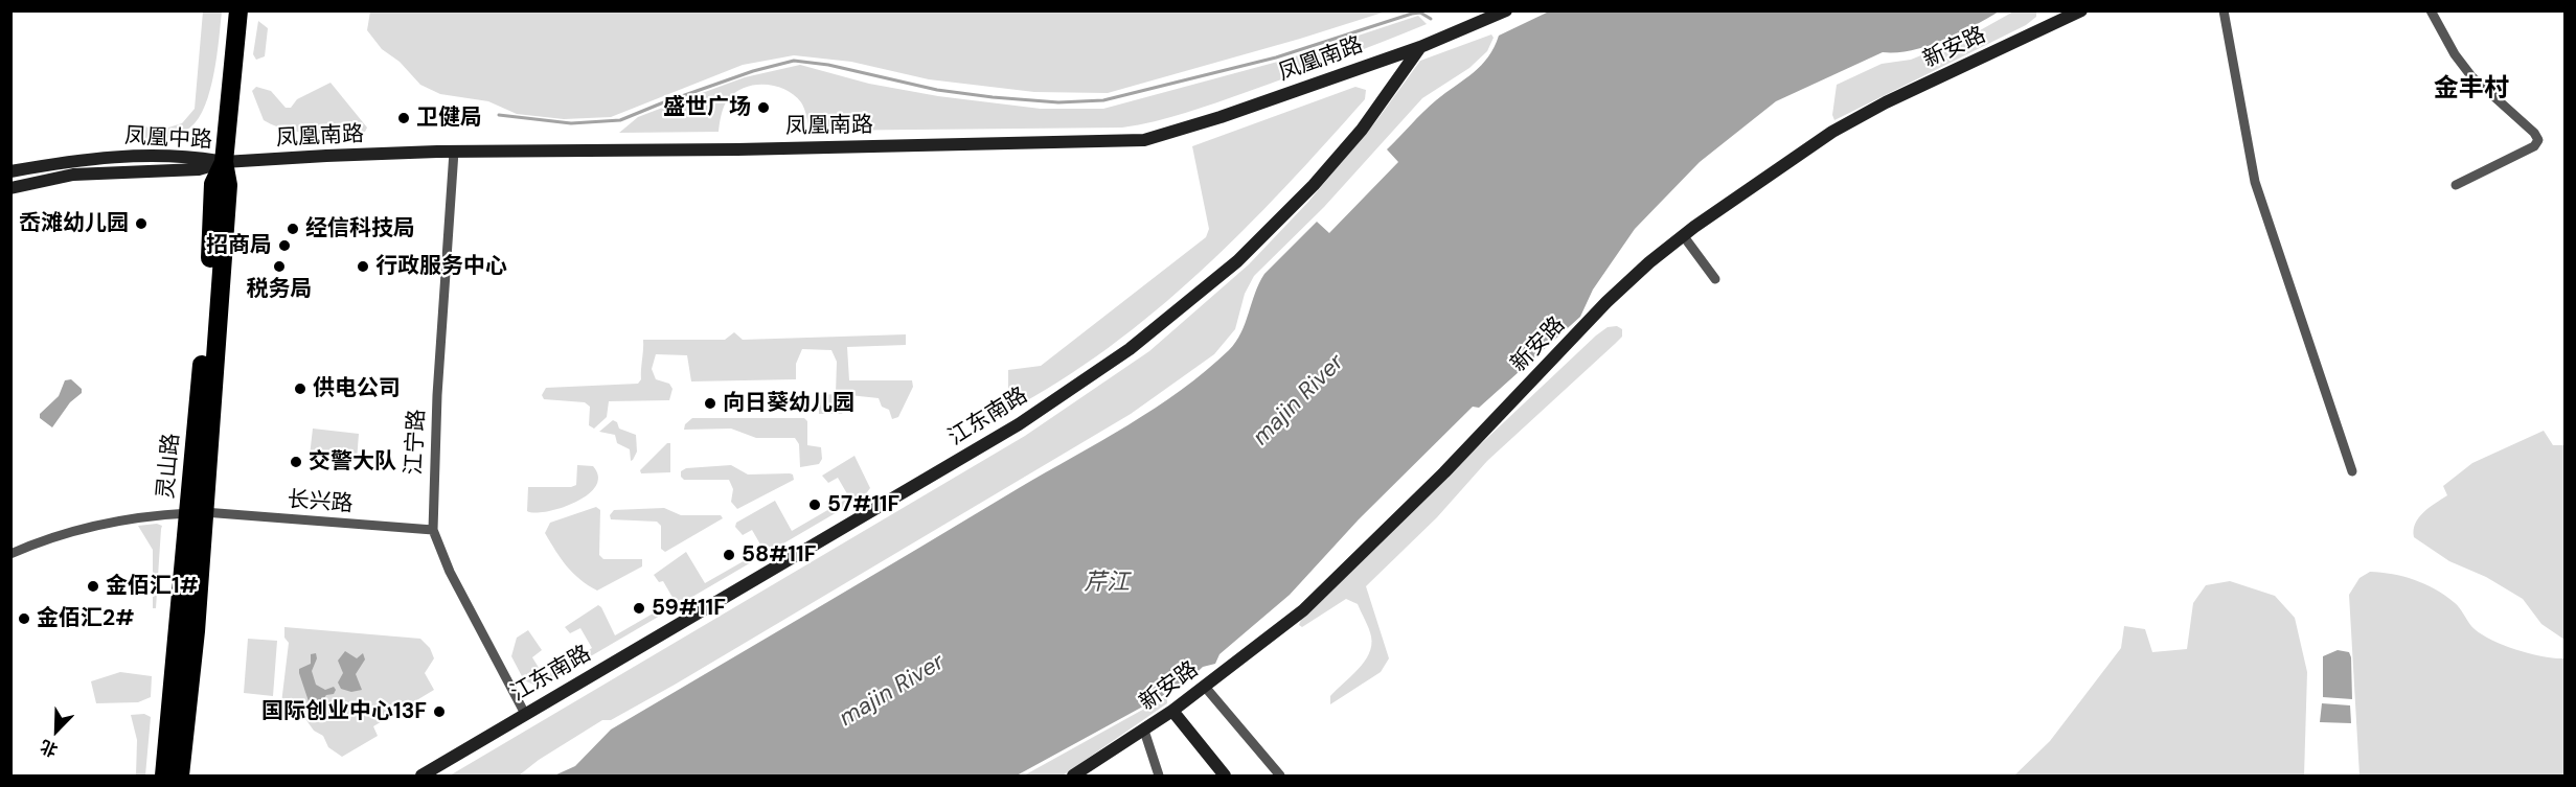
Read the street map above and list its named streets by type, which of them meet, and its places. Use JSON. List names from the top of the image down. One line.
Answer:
{"streets":{"highway":["灵山路"],"main road":["新安路","凤凰南路","凤凰中路","江东南路"],"street":["江宁路","长兴路"]},"crossings":[["凤凰南路","凤凰中路"],["凤凰南路","江东南路"],["凤凰南路","江宁路"],["凤凰南路","灵山路"],["凤凰中路","灵山路"],["江东南路","江宁路"],["江宁路","长兴路"],["灵山路","长兴路"]],"districts":["金丰村"],"water":["majin River","芹江"],"places":["盛世广场","卫健局","岙滩幼儿园","经信科技局","招商局","税务局","行政服务中心","供电公司","向日葵幼儿园","交警大队","57#11F","58#11F","金佰汇1#","59#11F","金佰汇2#","国际创业中心13F"],"north":"bottom left"}
